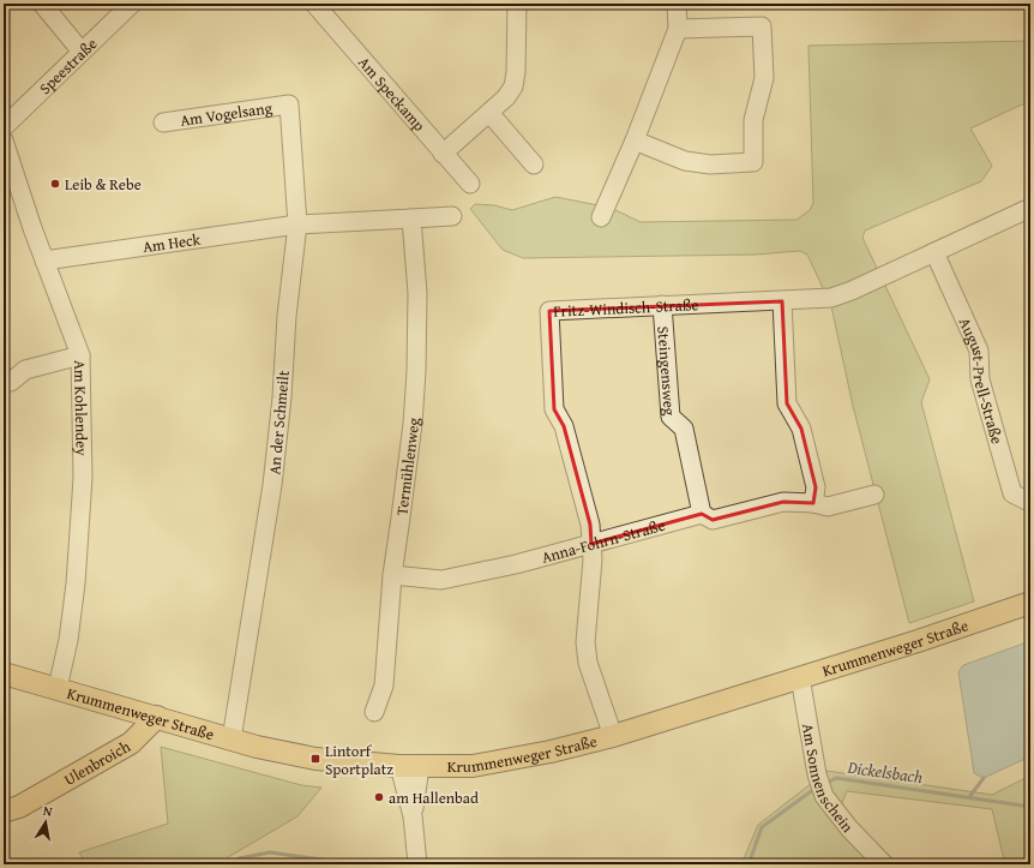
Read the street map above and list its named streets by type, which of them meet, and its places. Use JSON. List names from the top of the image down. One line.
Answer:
{"streets":{"main road":["Krummenweger Straße","Ulenbroich"],"street":["Speestraße","Am Speckamp","Am Vogelsang","Am Heck","Fritz-Windisch-Straße","Steingensweg","August-Prell-Straße","Am Kohlendey","An der Schmeilt","Termühlenweg","Anna-Fohrn-Straße","Am Sonnenschein"]},"crossings":[["Am Vogelsang","An der Schmeilt"],["Am Heck","Am Kohlendey"],["Am Heck","An der Schmeilt"],["Fritz-Windisch-Straße","Steingensweg"],["Fritz-Windisch-Straße","August-Prell-Straße"],["Fritz-Windisch-Straße","Anna-Fohrn-Straße"],["Fritz-Windisch-Straße","Krummenweger Straße"],["Steingensweg","Anna-Fohrn-Straße"],["Am Kohlendey","Krummenweger Straße"],["An der Schmeilt","Krummenweger Straße"],["Termühlenweg","Anna-Fohrn-Straße"],["Krummenweger Straße","Ulenbroich"],["Krummenweger Straße","Am Sonnenschein"]],"water":["Dickelsbach"],"places":{"other":["Leib & Rebe","am Hallenbad"],"transit":["Lintorf Sportplatz"]},"north":"top"}
